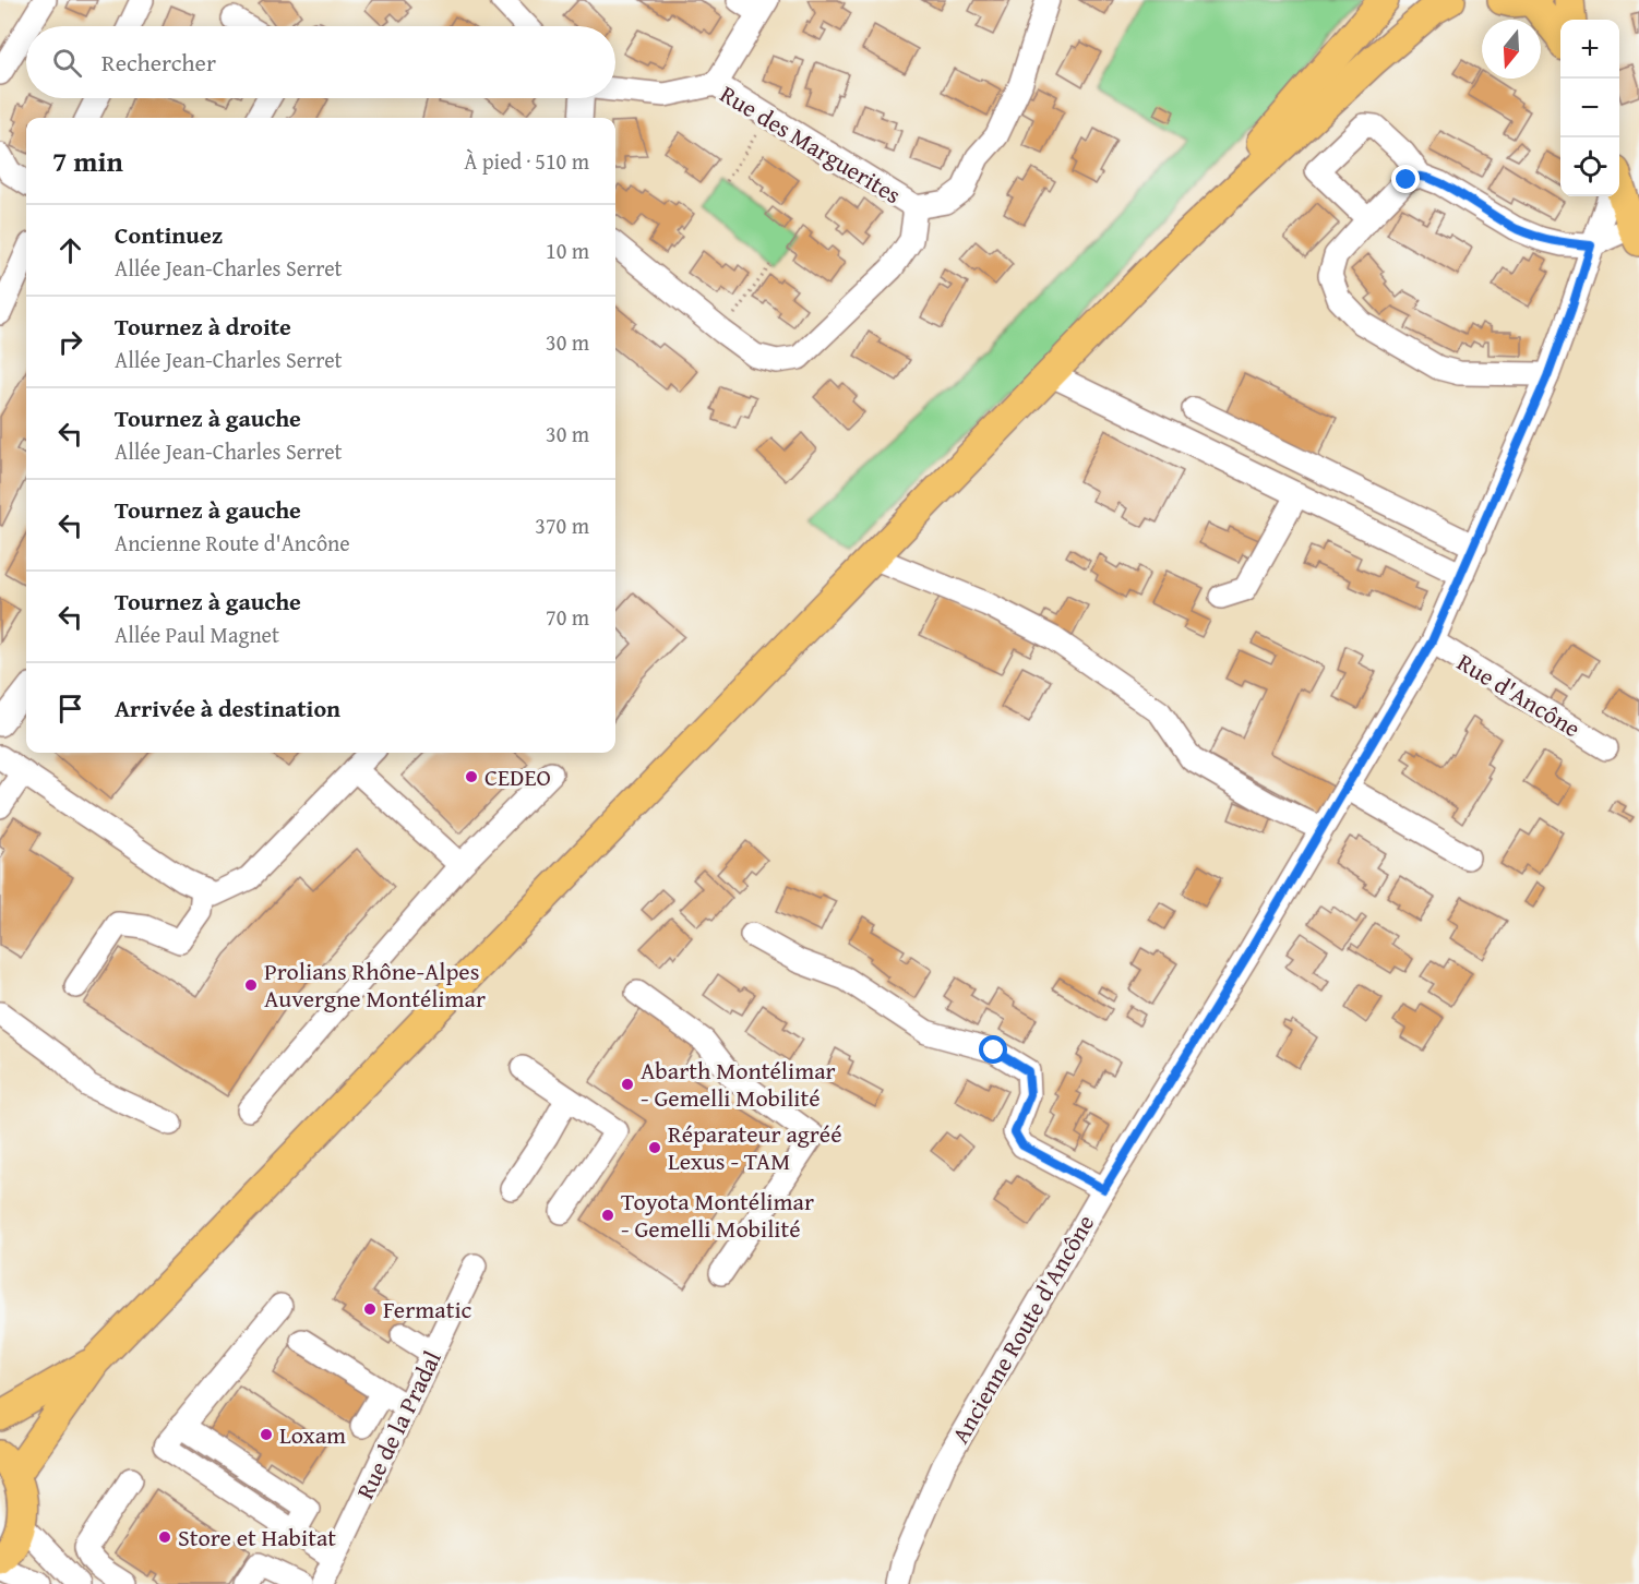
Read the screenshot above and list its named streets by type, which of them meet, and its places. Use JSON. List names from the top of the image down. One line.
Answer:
{"streets":{"street":["Rue des Marguerites","Rue d'Ancône","Ancienne Route d'Ancône","Rue de la Pradal"]},"crossings":[["Rue d'Ancône","Ancienne Route d'Ancône"]],"places":["CEDEO","Prolians Rhône-Alpes Auvergne Montélimar","Abarth Montélimar - Gemelli Mobilité","Réparateur agréé Lexus - TAM","Toyota Montélimar - Gemelli Mobilité","Fermatic","Loxam","Store et Habitat"],"north":"bottom","page":{"map_buttons":["+","−"],"search":"Rechercher","heading":["7 min","À pied · 510 m"],"list":[["Continuez","Allée Jean-Charles Serret","10 m"],["Tournez à droite","Allée Jean-Charles Serret","30 m"],["Tournez à gauche","Allée Jean-Charles Serret","30 m"],["Tournez à gauche","Ancienne Route d'Ancône","370 m"],["Tournez à gauche","Allée Paul Magnet","70 m"],"Arrivée à destination"]}}
